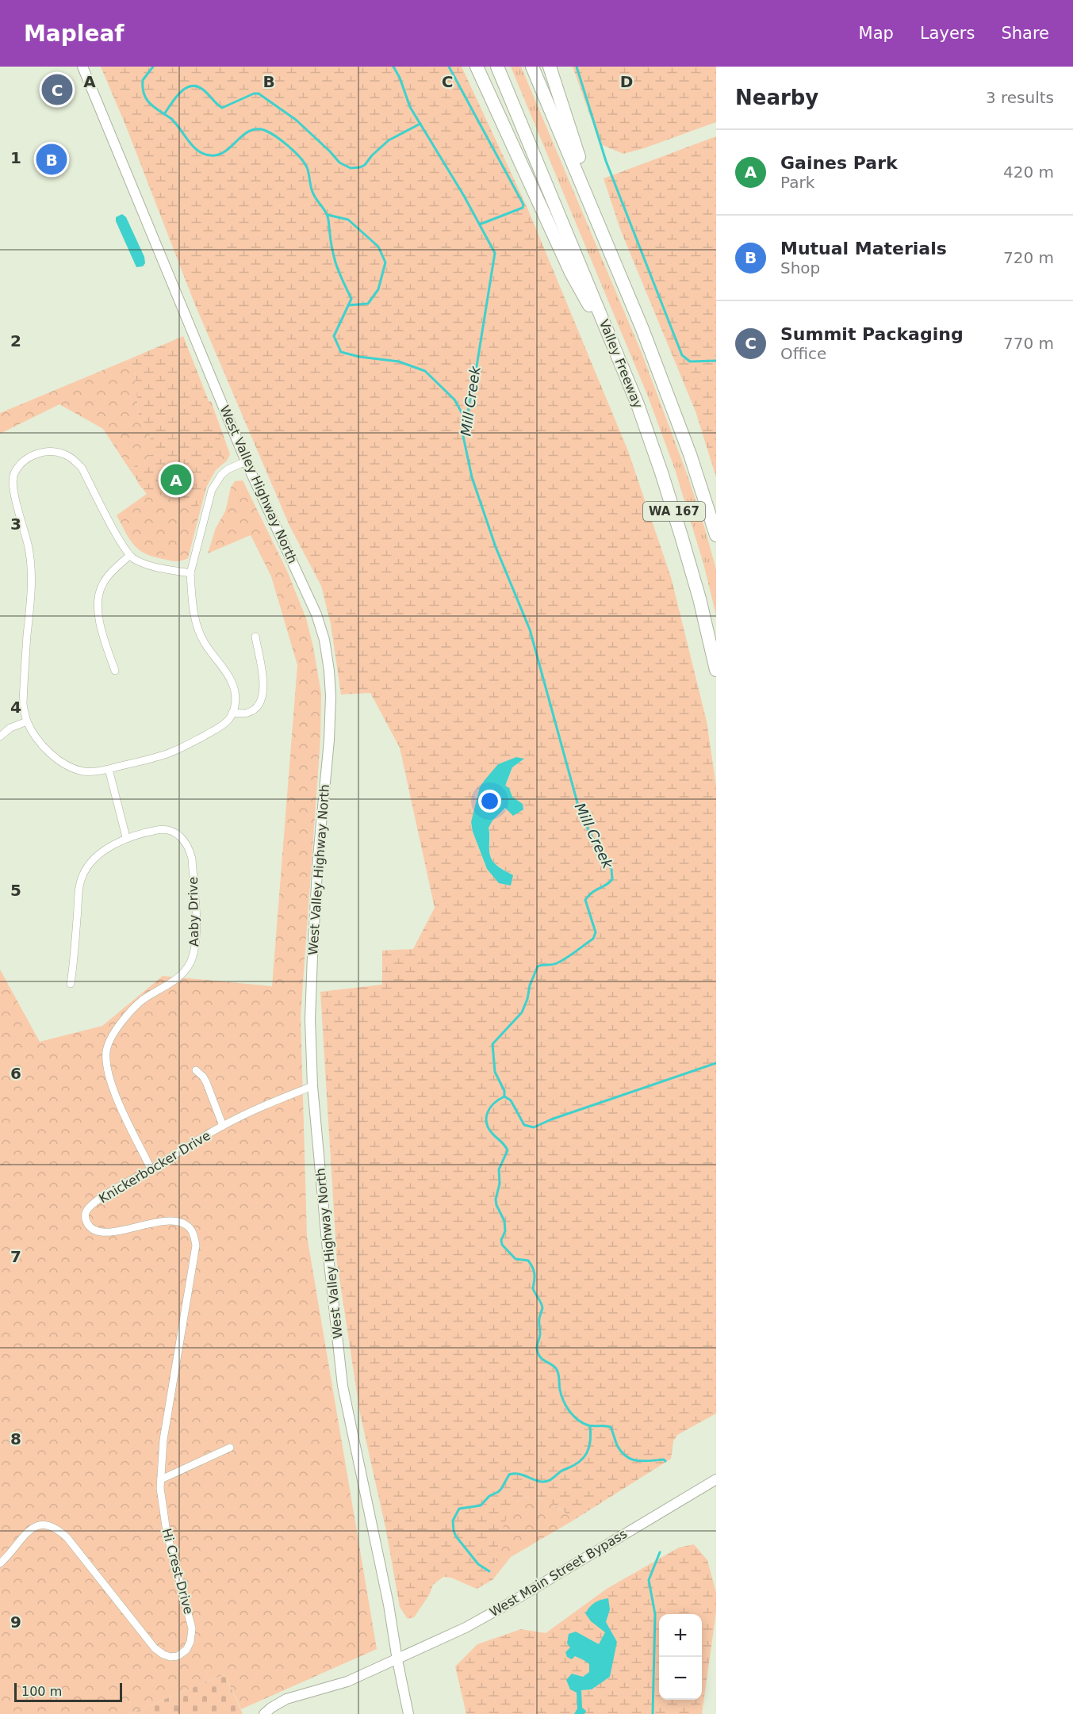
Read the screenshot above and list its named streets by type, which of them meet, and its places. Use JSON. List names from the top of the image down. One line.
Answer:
{"streets":{"highway":["Valley Freeway","WA 167"],"main road":["West Valley Highway North","West Main Street Bypass"],"street":["Aaby Drive","Knickerbocker Drive","Hi Crest Drive"]},"crossings":[["West Valley Highway North","Knickerbocker Drive"],["West Valley Highway North","West Main Street Bypass"],["Aaby Drive","Knickerbocker Drive"],["Knickerbocker Drive","Hi Crest Drive"]],"water":["Mill Creek"],"scale_bar":"100 m","page":{"header":"Mapleaf","nav":["Map","Layers","Share"],"heading":["Nearby","3 results"],"pins":["C","B","A"],"list":[{"mark":"A","name":"Gaines Park","note":"Park","value":"420 m"},{"mark":"B","name":"Mutual Materials","note":"Shop","value":"720 m"},{"mark":"C","name":"Summit Packaging","note":"Office","value":"770 m"}],"map_buttons":["+","−"],"scale":"100 m"},"grid":{"columns":["A","B","C","D"],"rows":["1","2","3","4","5","6","7","8","9"]}}
